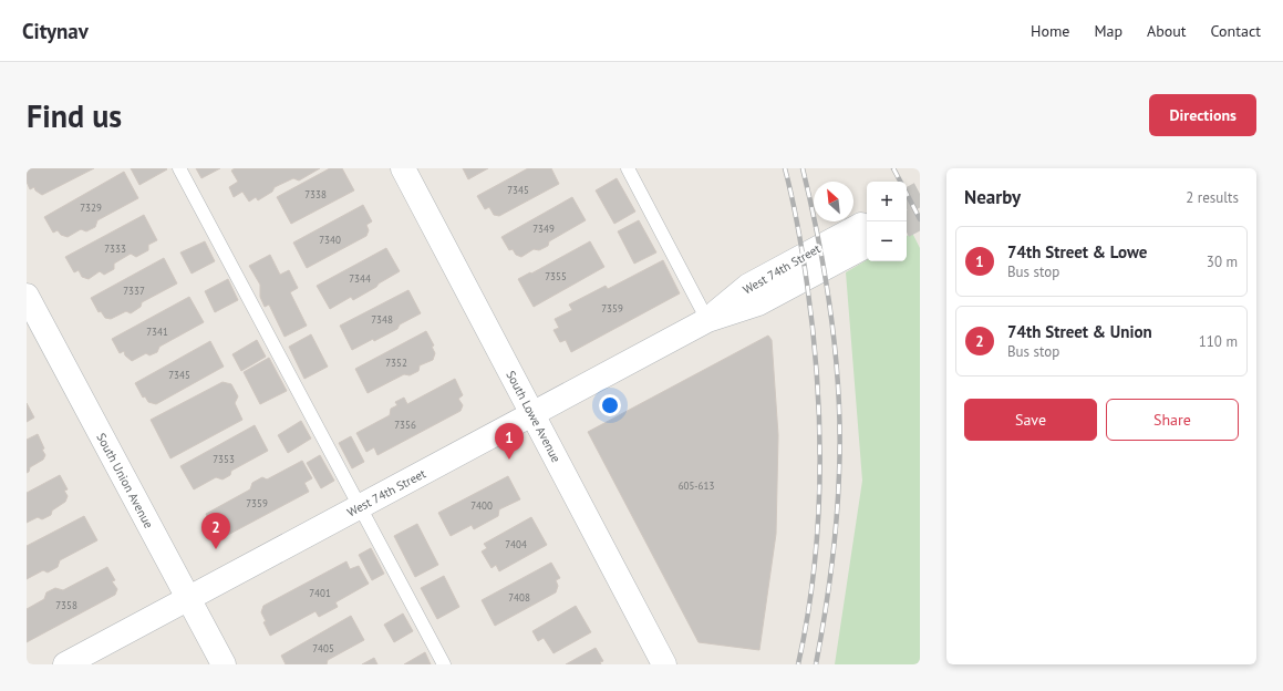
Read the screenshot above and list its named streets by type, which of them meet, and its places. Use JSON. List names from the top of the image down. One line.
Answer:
{"streets":{"street":["West 74th Street","South Lowe Avenue","South Union Avenue"]},"crossings":[["West 74th Street","South Lowe Avenue"],["West 74th Street","South Union Avenue"]],"house_numbers":["7345","7338","7329","7349","7340","7333","7355","7344","7337","7359","7348","7341","7352","7345","7356","7353","605-613","7359","7400","7404","7401","7408","7358","7405"],"north":"top left","page":{"header":"Citynav","nav":["Home","Map","About","Contact"],"buttons":["Directions",["Save","Share"]],"title":"Find us","heading":["Nearby","2 results"],"map_buttons":["+","−"],"list":[{"mark":"1","name":"74th Street & Lowe","note":"Bus stop","value":"30 m"},{"mark":"2","name":"74th Street & Union","note":"Bus stop","value":"110 m"}],"pins":["1","2"]}}
